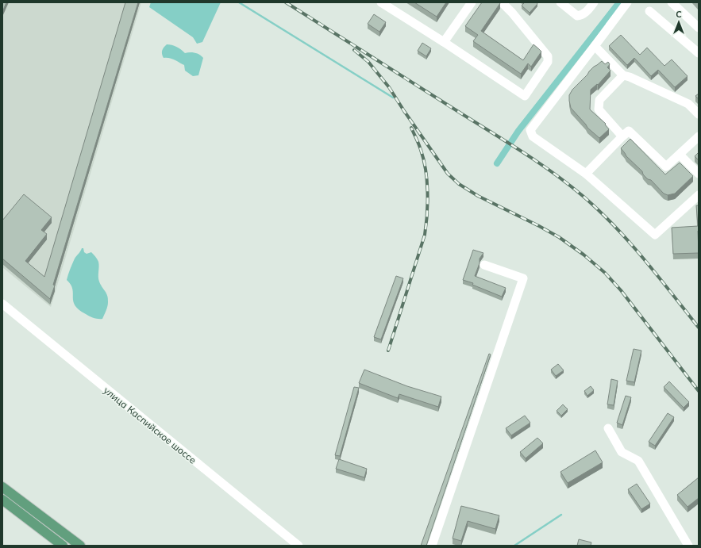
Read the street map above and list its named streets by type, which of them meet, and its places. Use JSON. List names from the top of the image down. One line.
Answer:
{"streets":{"street":["улица Каспийское шоссе"]},"north":"top"}
